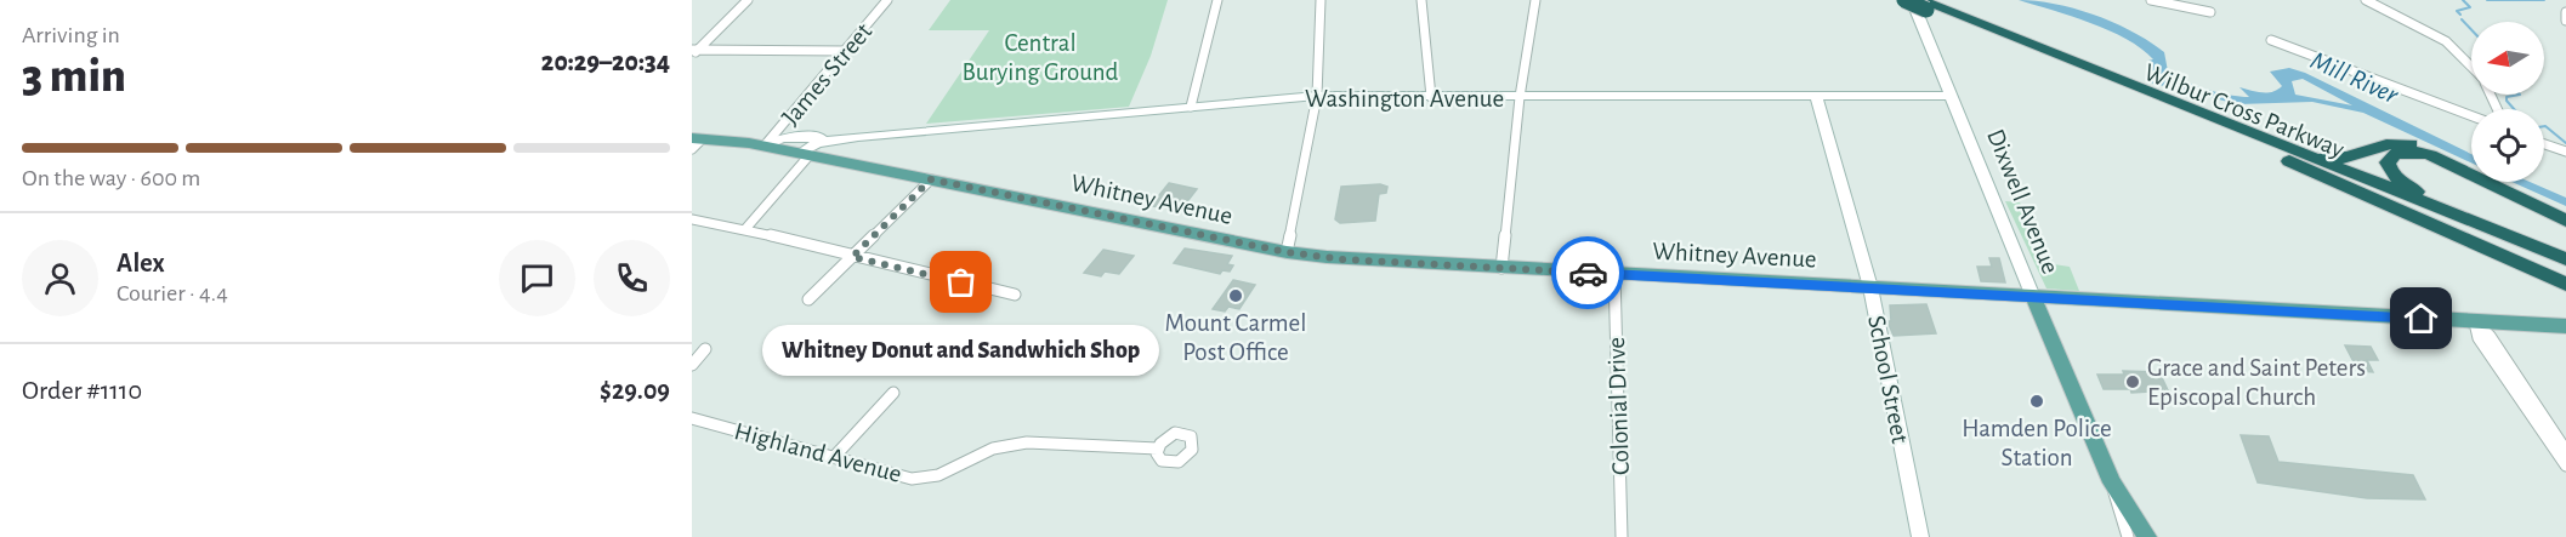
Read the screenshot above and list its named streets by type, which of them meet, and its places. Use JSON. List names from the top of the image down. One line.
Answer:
{"streets":{"highway":["Wilbur Cross Parkway"],"main road":["Whitney Avenue","Dixwell Avenue"],"street":["James Street","Washington Avenue","School Street","Colonial Drive","Highland Avenue"]},"crossings":[["James Street","Washington Avenue"],["James Street","Whitney Avenue"],["Washington Avenue","Whitney Avenue"],["Washington Avenue","Dixwell Avenue"],["Washington Avenue","School Street"],["Wilbur Cross Parkway","Dixwell Avenue"],["Whitney Avenue","Dixwell Avenue"],["Whitney Avenue","School Street"],["Whitney Avenue","Colonial Drive"]],"water":["Mill River"],"parks":["Central Burying Ground"],"places":["Whitney Donut and Sandwhich Shop","Mount Carmel Post Office","Grace and Saint Peters Episcopal Church","Hamden Police Station"],"north":"left","page":{"heading":["3 min","Arriving in","20:29–20:34"],"panel":["Alex","Courier · 4.4","Order #1110","$29.09"],"bar":"On the way · 600 m","bubble":"Whitney Donut and Sandwhich Shop"}}
